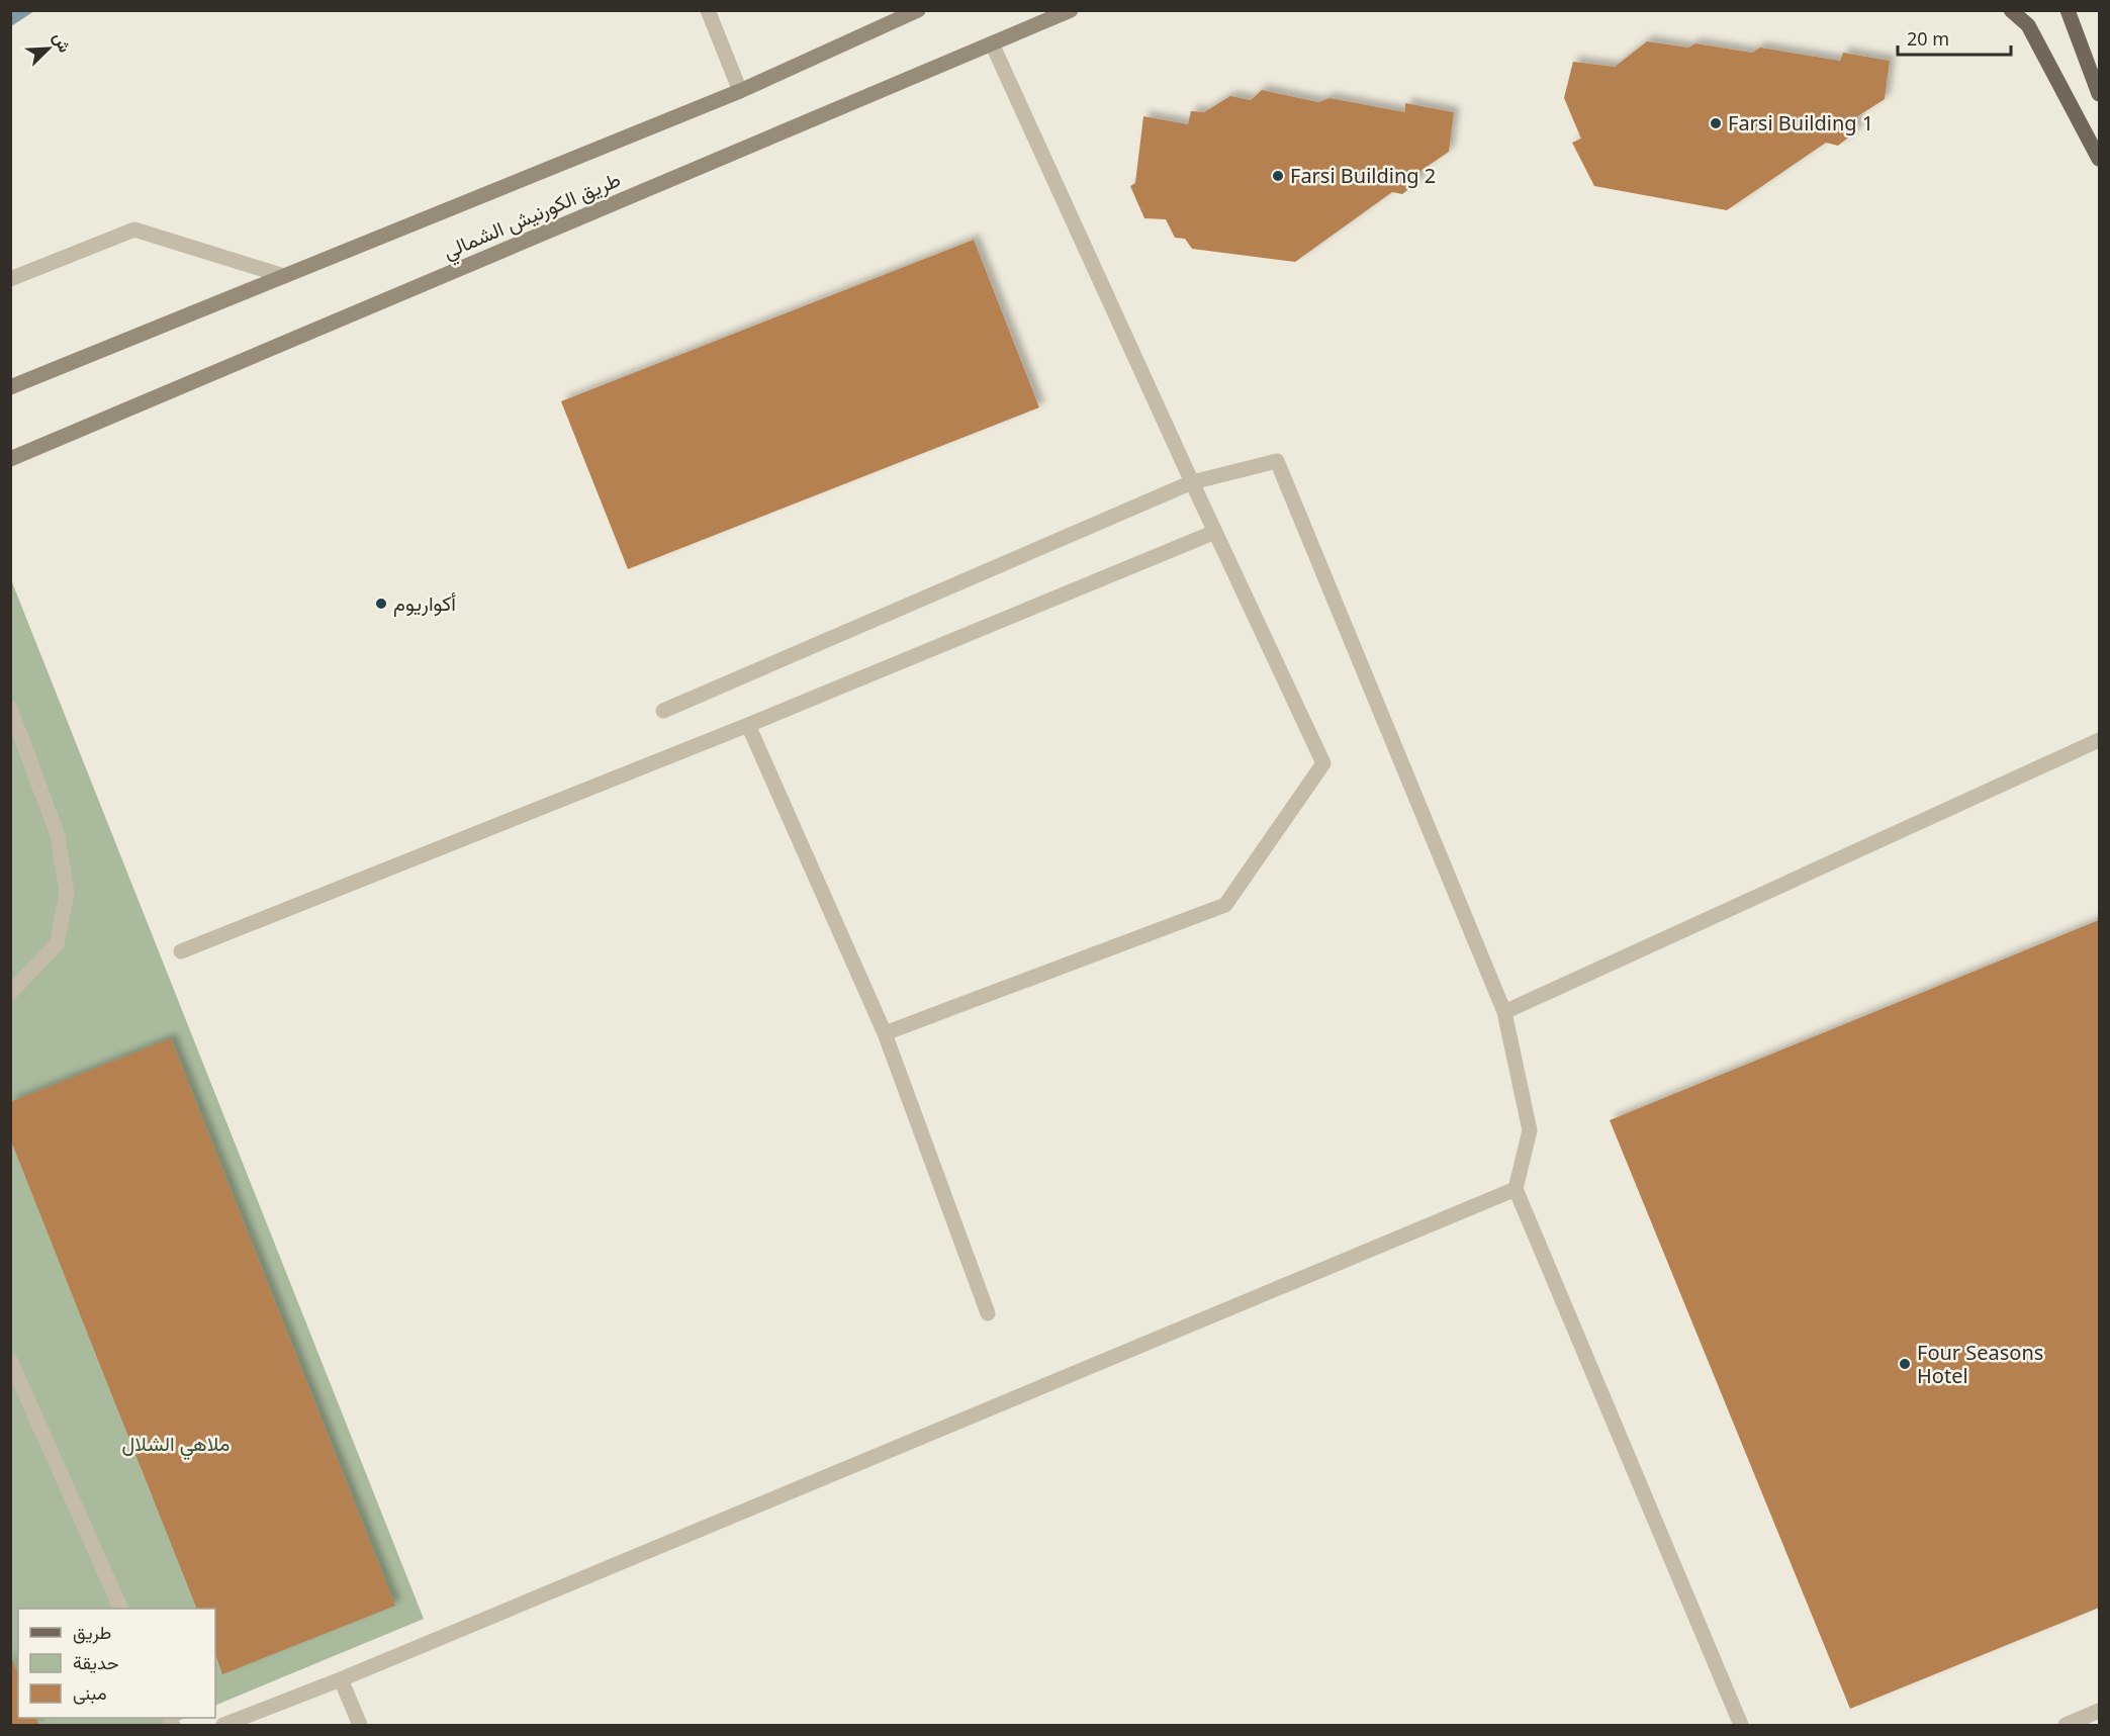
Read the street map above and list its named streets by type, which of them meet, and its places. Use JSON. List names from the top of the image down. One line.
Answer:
{"streets":{"main road":["طريق الكورنيش الشمالي"]},"parks":["ملاهي الشلال"],"places":["Farsi Building 1","Farsi Building 2","أكواريوم","Four Seasons Hotel"],"legend":["طريق","حديقة","مبنى"],"scale_bar":"20 m","north":"top right"}
